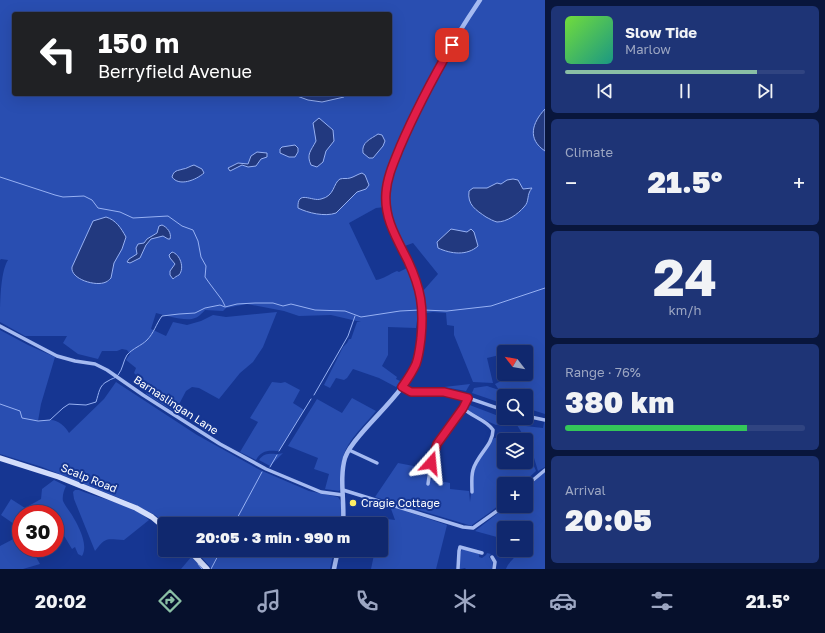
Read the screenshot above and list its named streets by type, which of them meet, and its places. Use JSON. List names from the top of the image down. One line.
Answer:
{"streets":{"main road":["Scalp Road"],"street":["Barnaslingan Lane"]},"places":["Cragie Cottage"],"north":"top left","page":{"turn":["150 m","Berryfield Avenue"],"song":["Slow Tide","Marlow"],"tile":["Climate",["24","km/h"],["Range · 76%","380 km"],["Arrival","20:05"]],"heat":["−","21.5°","+"],"map_buttons":["+","−"],"limit":"30","trip":"20:05 · 3 min · 990 m","tabs":["20:02","21.5°"]}}
